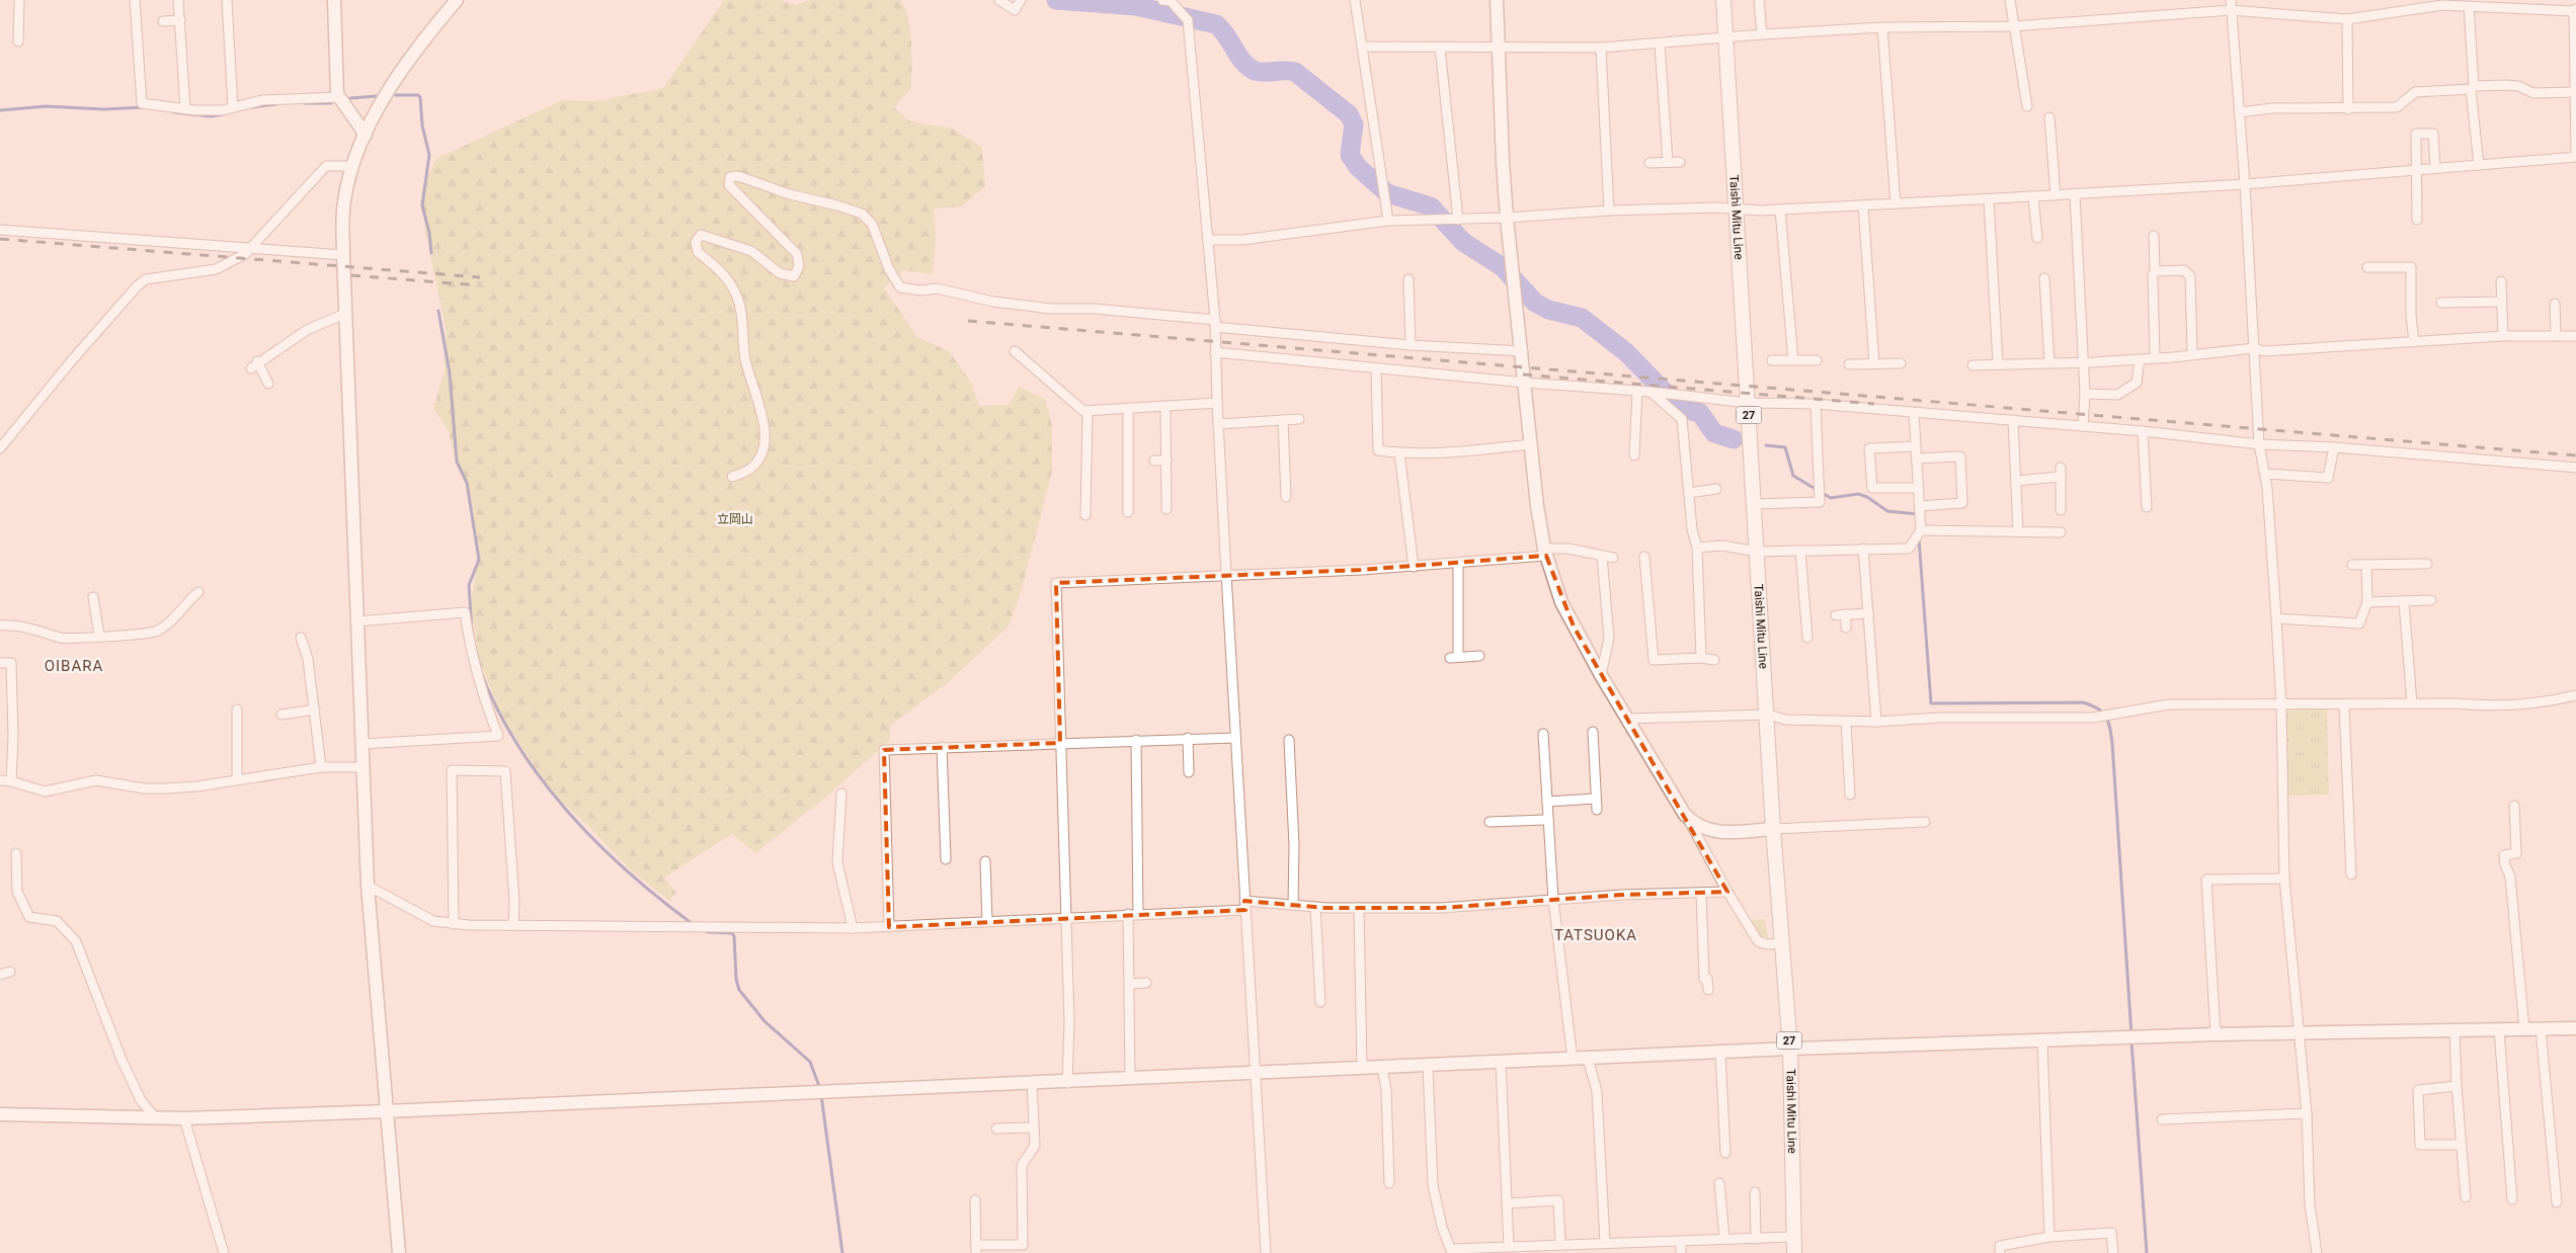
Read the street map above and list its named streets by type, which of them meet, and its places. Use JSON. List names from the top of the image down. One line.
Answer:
{"streets":{"main road":["Taishi Mitu Line","27"]},"districts":["OIBARA","TATSUOKA"],"parks":["立岡山"]}
